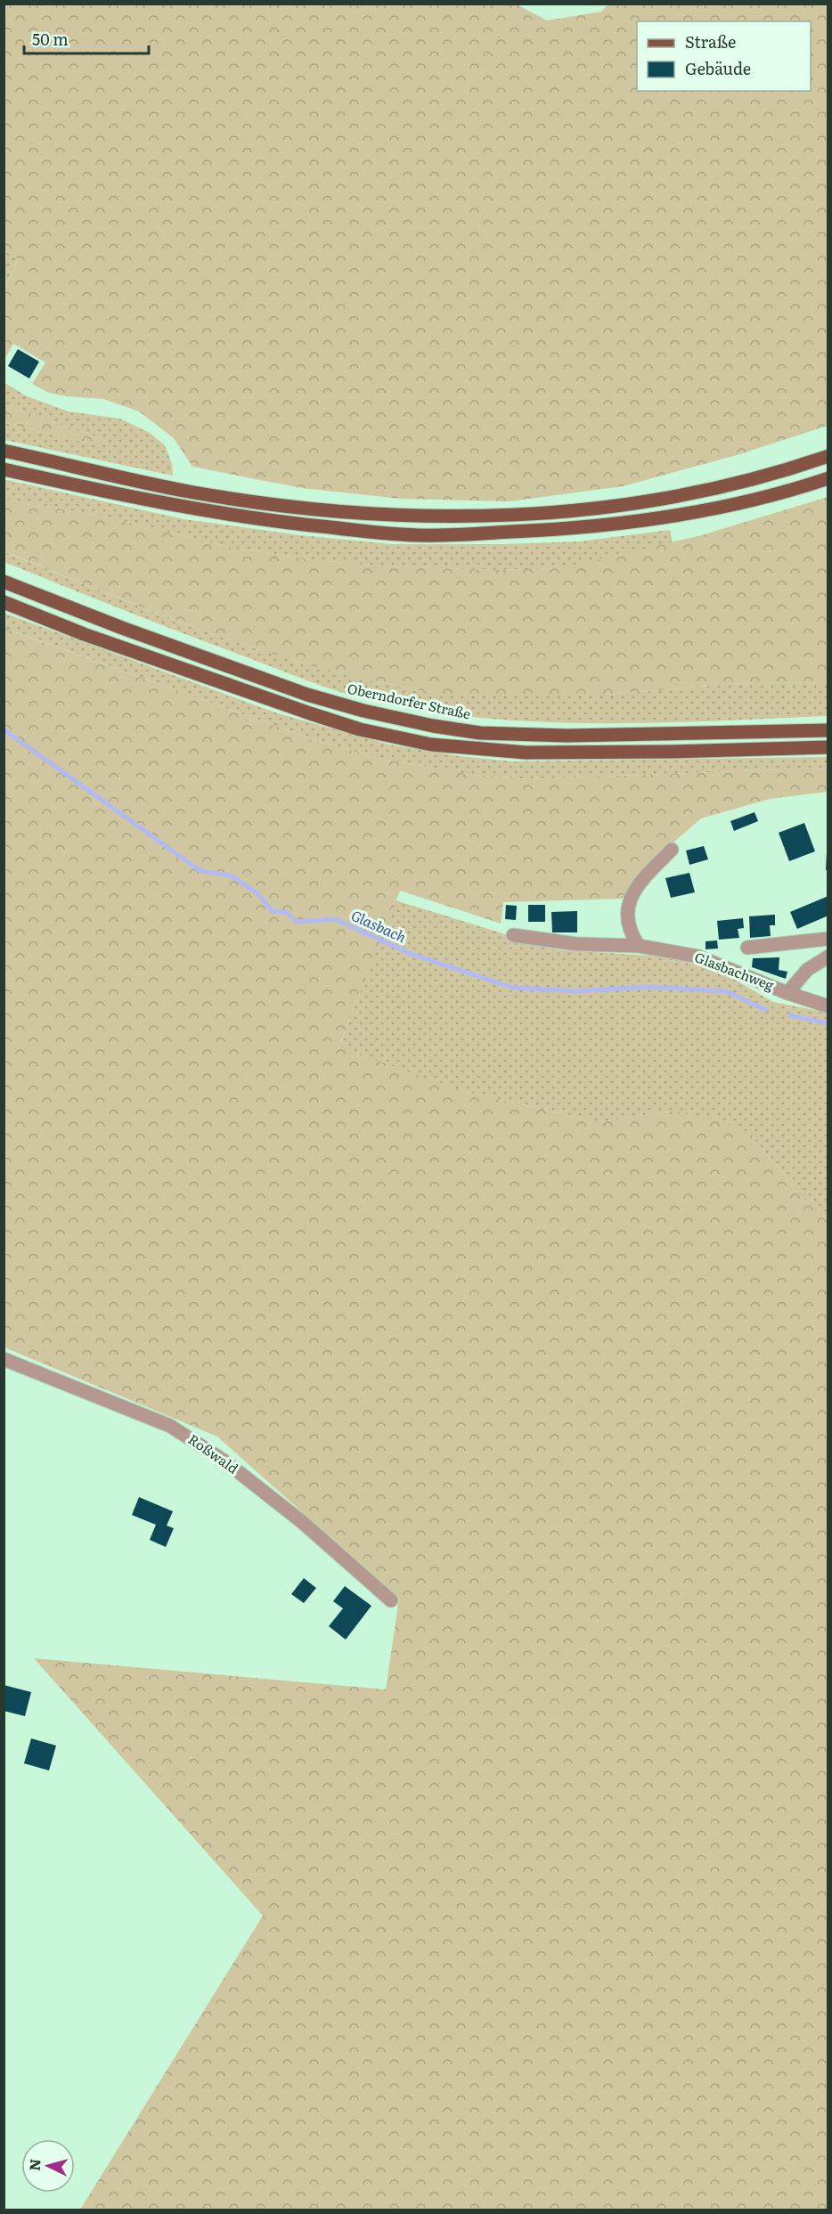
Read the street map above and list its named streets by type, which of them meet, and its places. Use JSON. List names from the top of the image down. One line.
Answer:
{"streets":{"main road":["Oberndorfer Straße"],"street":["Glasbachweg","Roßwald"]},"water":["Glasbach"],"legend":["Straße","Gebäude"],"scale_bar":"50 m","north":"left"}
